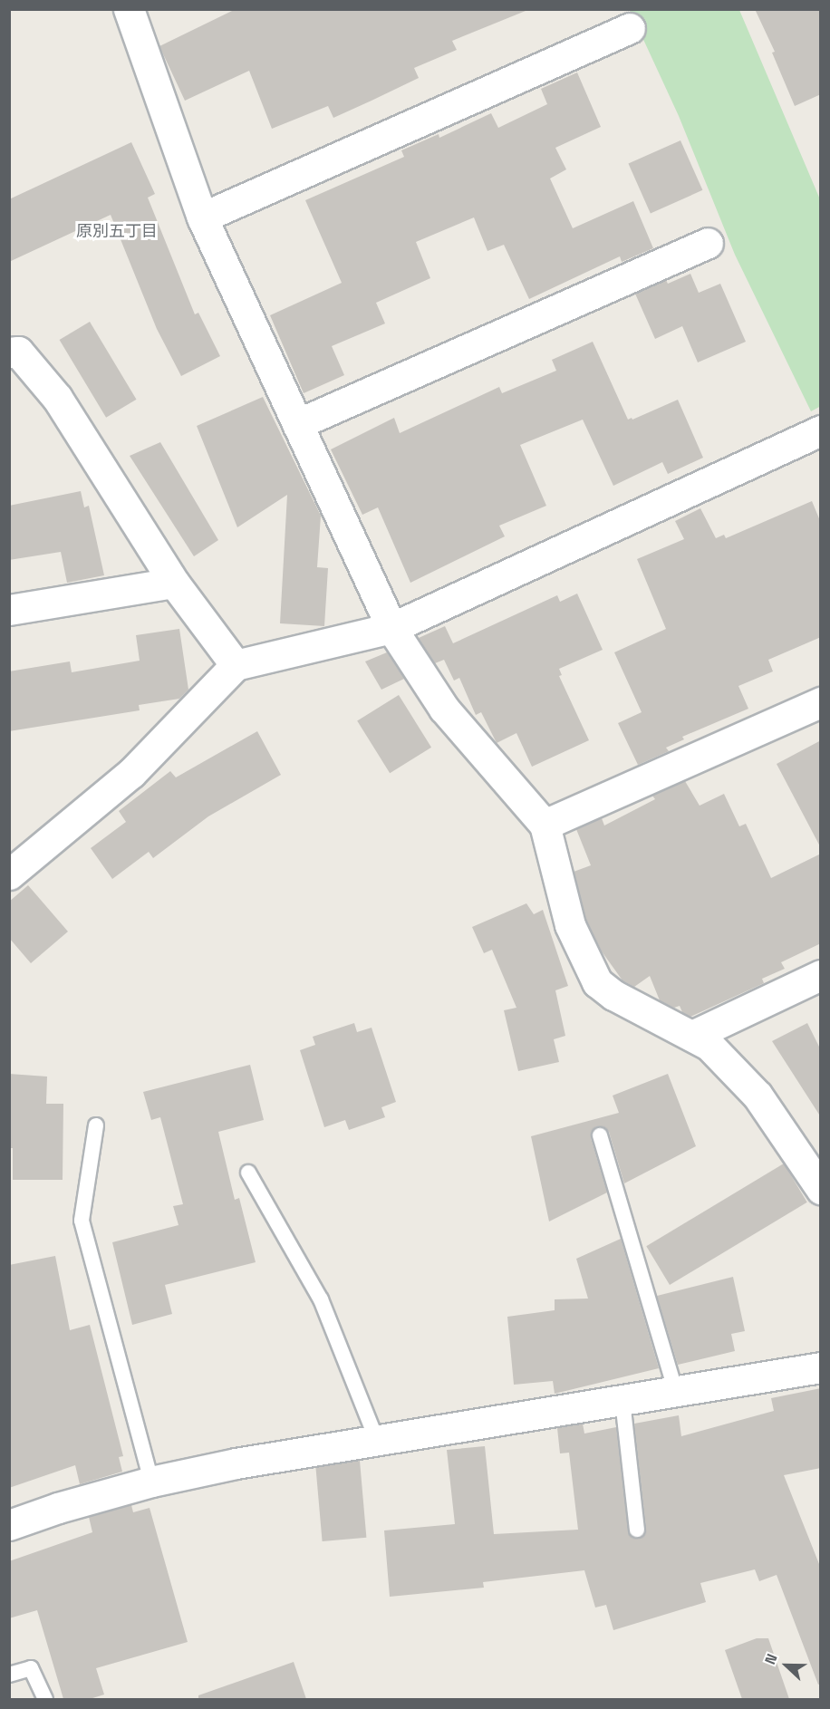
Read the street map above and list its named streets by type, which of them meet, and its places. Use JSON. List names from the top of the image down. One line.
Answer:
{"districts":["原別五丁目"],"north":"left"}
